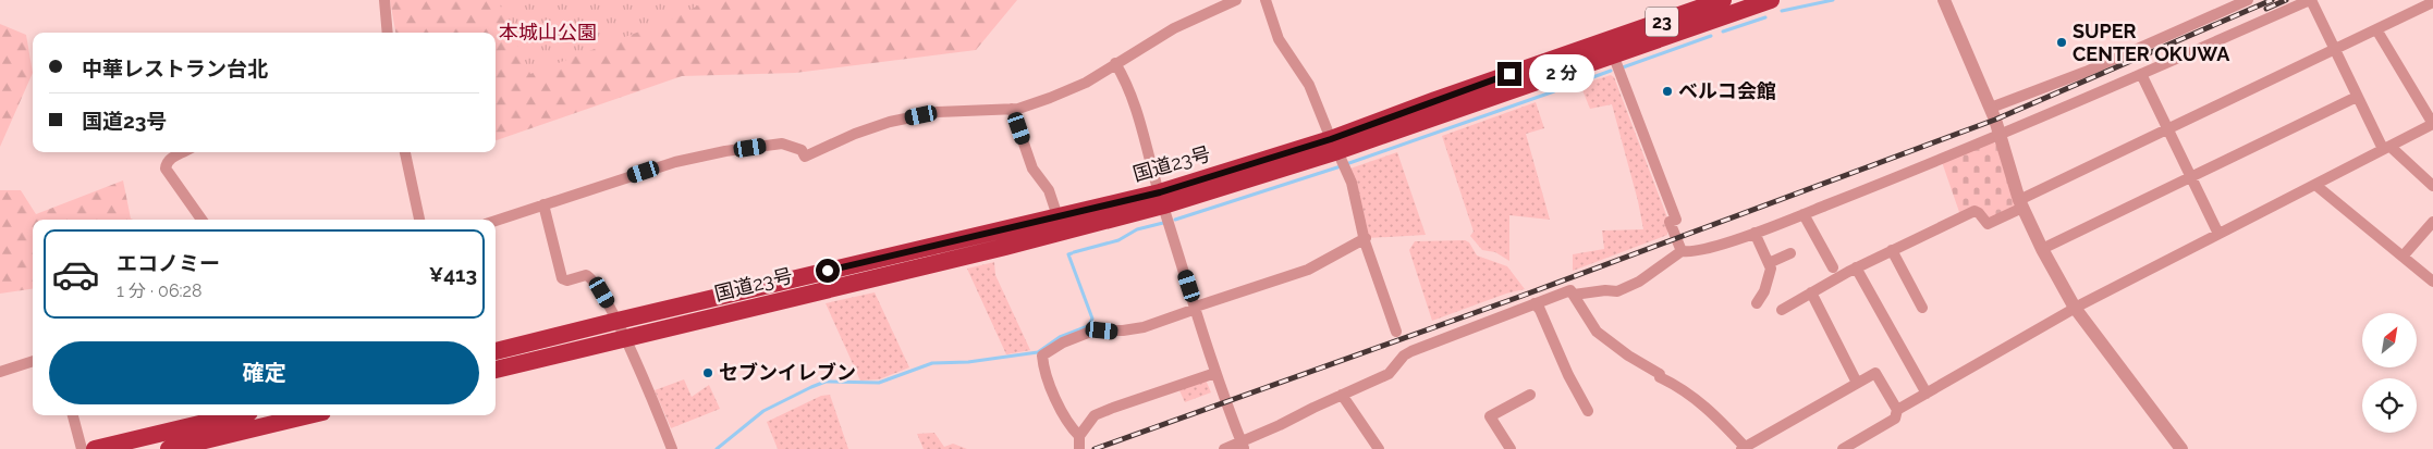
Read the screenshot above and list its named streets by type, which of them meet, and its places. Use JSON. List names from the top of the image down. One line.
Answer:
{"streets":{"highway":["23","国道23号"]},"parks":["本城山公園"],"places":["SUPER CENTER OKUWA","ベルコ会館","セブンイレブン"],"north":"top right","page":{"banner":["中華レストラン台北","国道23号"],"bubble":"2 分","list":[{"name":"エコノミー","note":"1 分 · 06:28","value":"¥413"}],"buttons":"確定"}}
